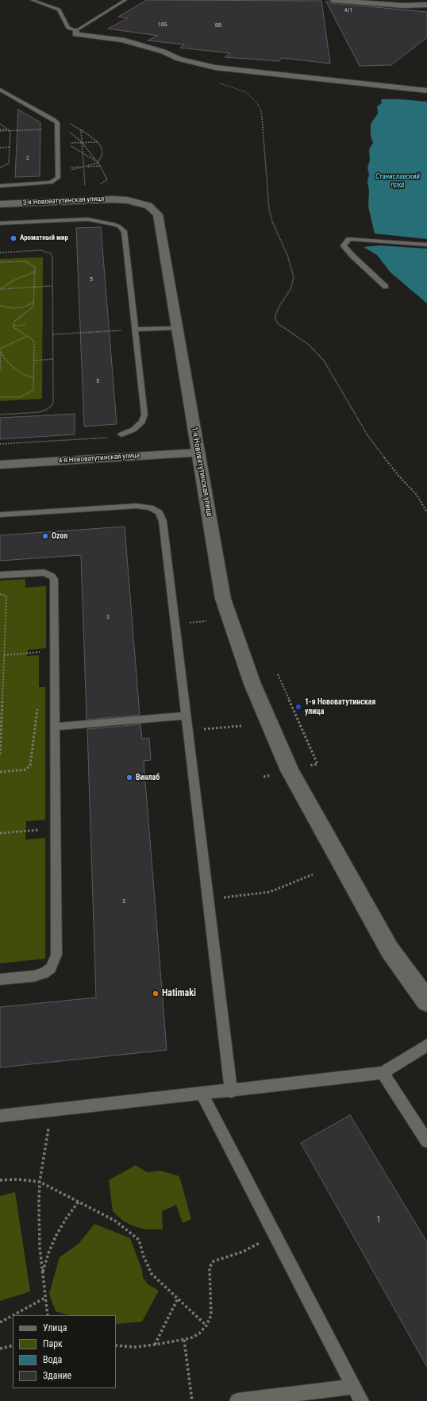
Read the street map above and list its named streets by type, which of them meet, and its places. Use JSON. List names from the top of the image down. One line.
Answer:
{"streets":{"street":["3-я Нововатутинская улица","4-я Нововатутинская улица","1-я Нововатутинская улица"]},"crossings":[["3-я Нововатутинская улица","1-я Нововатутинская улица"],["4-я Нововатутинская улица","1-я Нововатутинская улица"]],"water":["Станиславский пруд"],"places":["Ароматный мир","Ozon","1-я Нововатутинская улица","Винлаб","Hatimaki"],"house_numbers":["4/1","10Б","8В","2","5","5","3","3","1"],"legend":["Улица","Парк","Вода","Здание"]}
